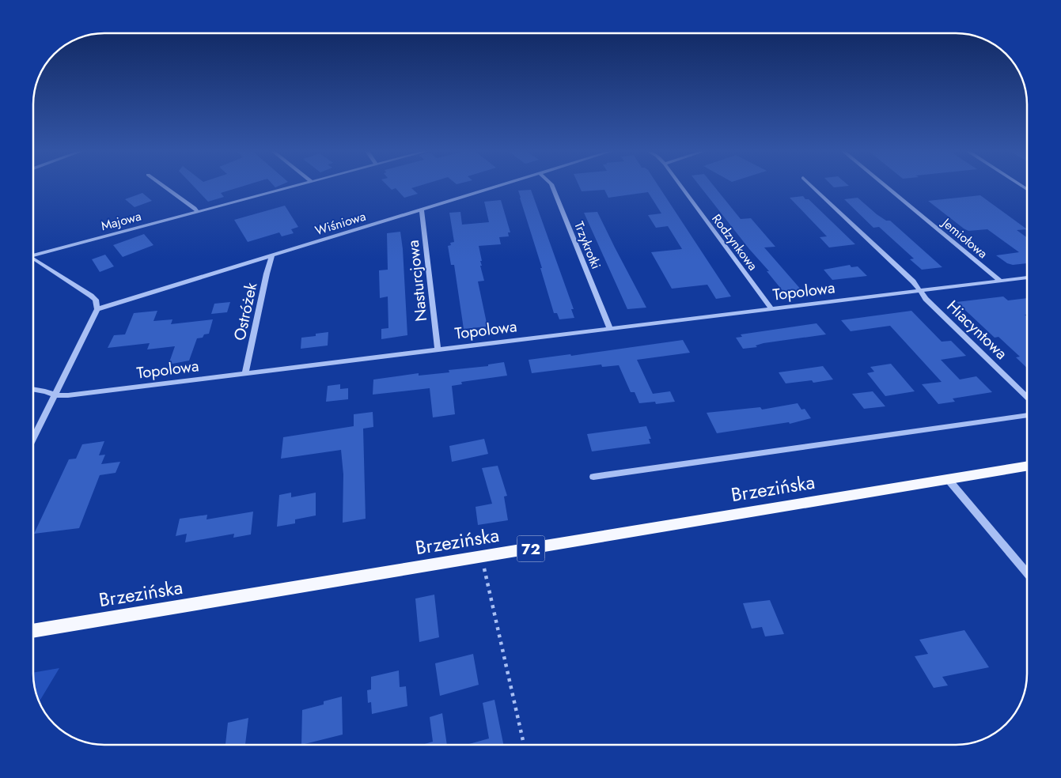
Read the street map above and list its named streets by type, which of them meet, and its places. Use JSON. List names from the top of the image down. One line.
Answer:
{"streets":{"main road":["Brzezińska","72"],"street":["Majowa","Wiśniowa","Jemiołowa","Rodzynkowa","Trzykrotki","Nasturcjowa","Topolowa","Ostróżek","Hiacyntowa"]},"crossings":[["Wiśniowa","Nasturcjowa"],["Wiśniowa","Ostróżek"],["Jemiołowa","Topolowa"],["Rodzynkowa","Topolowa"],["Trzykrotki","Topolowa"],["Nasturcjowa","Topolowa"],["Topolowa","Ostróżek"],["Topolowa","Hiacyntowa"]]}
